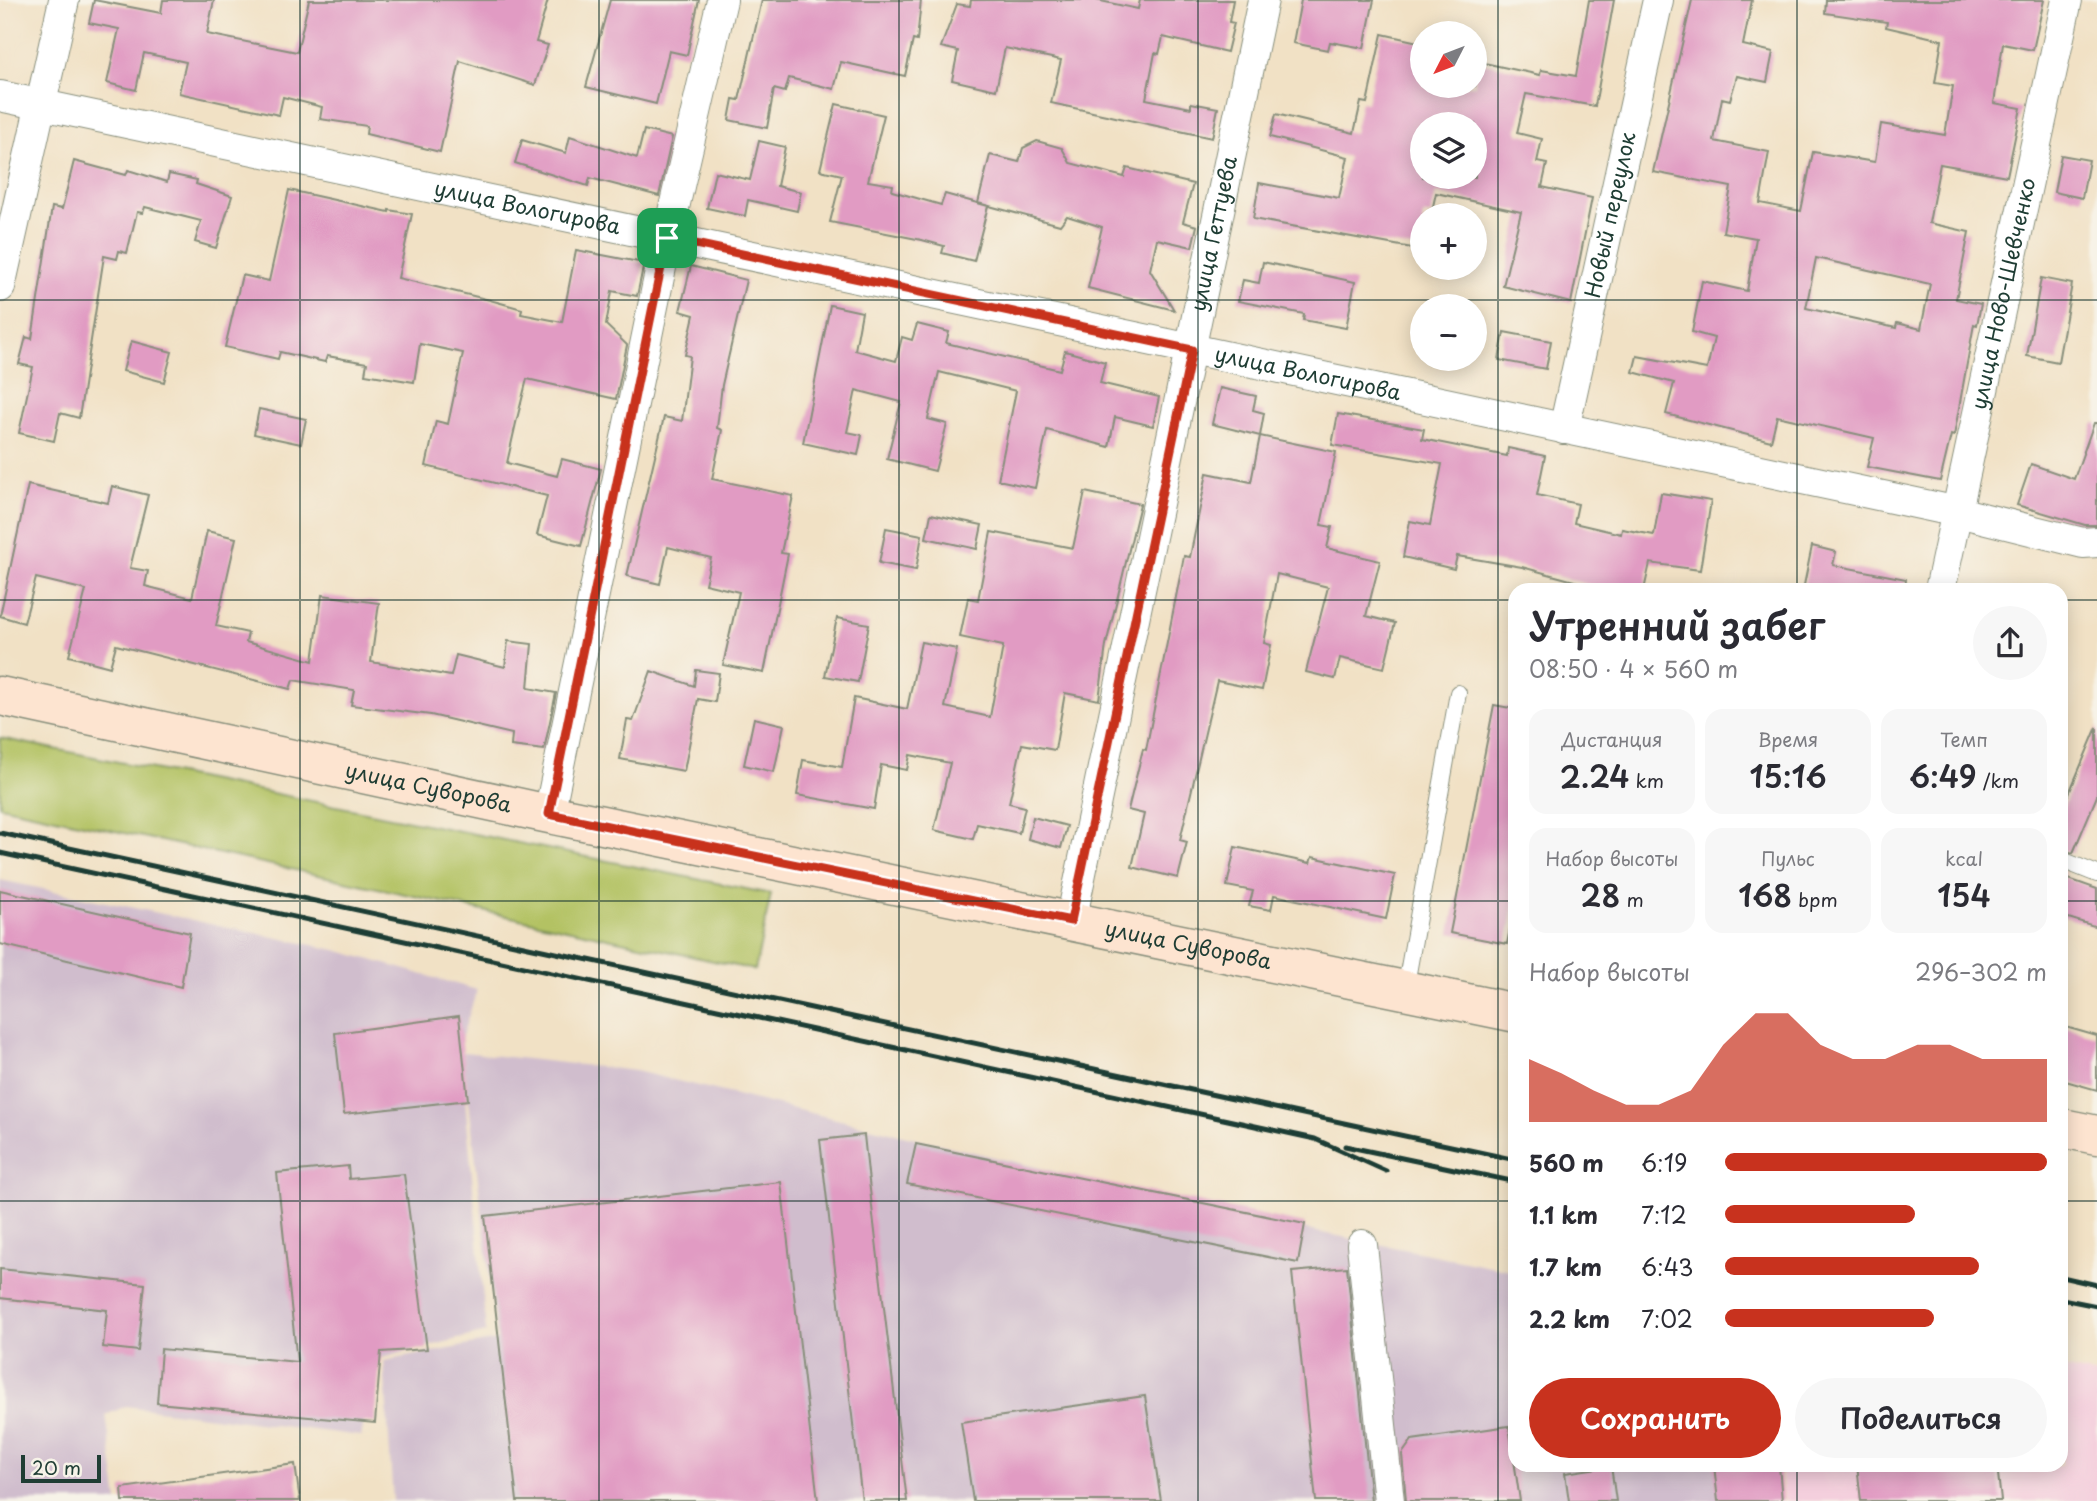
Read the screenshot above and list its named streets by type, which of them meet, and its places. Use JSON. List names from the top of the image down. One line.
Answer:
{"streets":{"street":["улица Вологирова","Новый переулок","улица Геттуева","улица Ново-Шевченко","улица Суворова"]},"crossings":[["улица Вологирова","Новый переулок"],["улица Вологирова","улица Геттуева"],["улица Вологирова","улица Ново-Шевченко"],["улица Геттуева","улица Суворова"]],"scale_bar":"20 m","north":"bottom left","page":{"map_buttons":["+","−"],"heading":["Утренний забег","08:50 · 4 × 560 m"],"stats":[["Дистанция","2.24 km"],["Время","15:16"],["Темп","6:49 /km"],["Набор высоты","28 m"],["Пульс","168 bpm"],["kcal","154"]],"chart":["Набор высоты","296–302 m"],"list":[{"name":"560 m","note":"6:19"},{"name":"1.1 km","note":"7:12"},{"name":"1.7 km","note":"6:43"},{"name":"2.2 km","note":"7:02"}],"buttons":["Сохранить","Поделиться"],"scale":"20 m"}}
